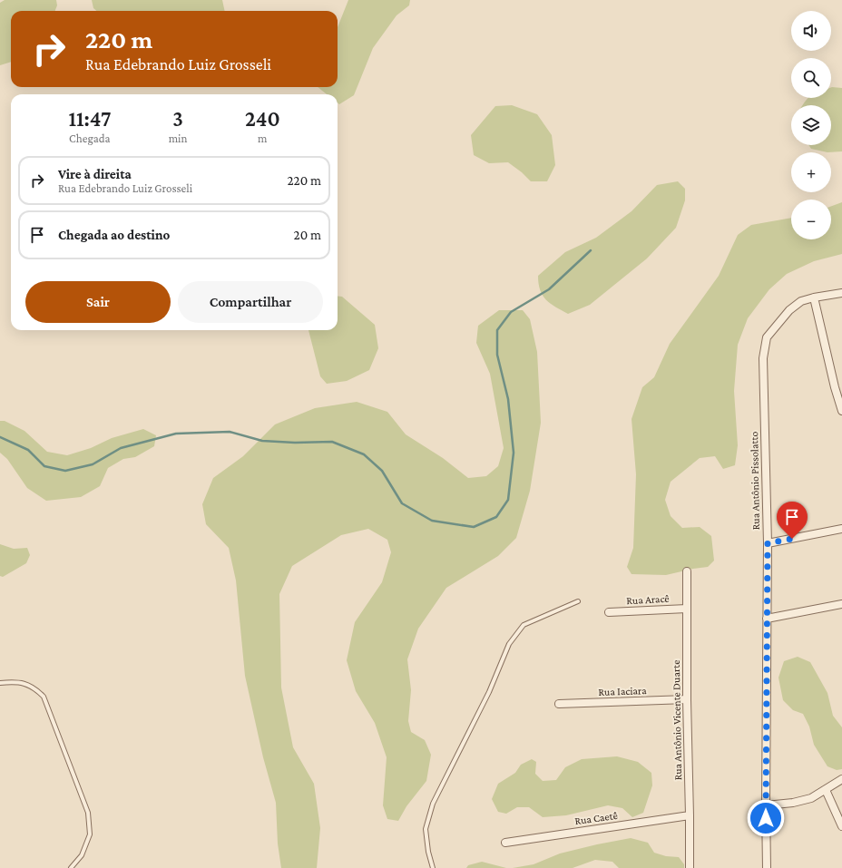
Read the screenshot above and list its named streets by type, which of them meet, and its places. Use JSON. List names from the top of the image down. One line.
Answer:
{"streets":{"street":["Rua Antônio Pissolatto","Rua Aracê","Rua Iaciara","Rua Antônio Vicente Duarte","Rua Caetê"]},"crossings":[["Rua Aracê","Rua Antônio Vicente Duarte"],["Rua Iaciara","Rua Antônio Vicente Duarte"],["Rua Antônio Vicente Duarte","Rua Caetê"]],"page":{"map_buttons":["+","−"],"turn":["220 m","Rua Edebrando Luiz Grosseli"],"eta":["11:47","Chegada","3","min","240","m"],"list":[{"name":"Vire à direita","note":"Rua Edebrando Luiz Grosseli","value":"220 m"},{"name":"Chegada ao destino","value":"20 m"}],"buttons":["Sair","Compartilhar"]}}
